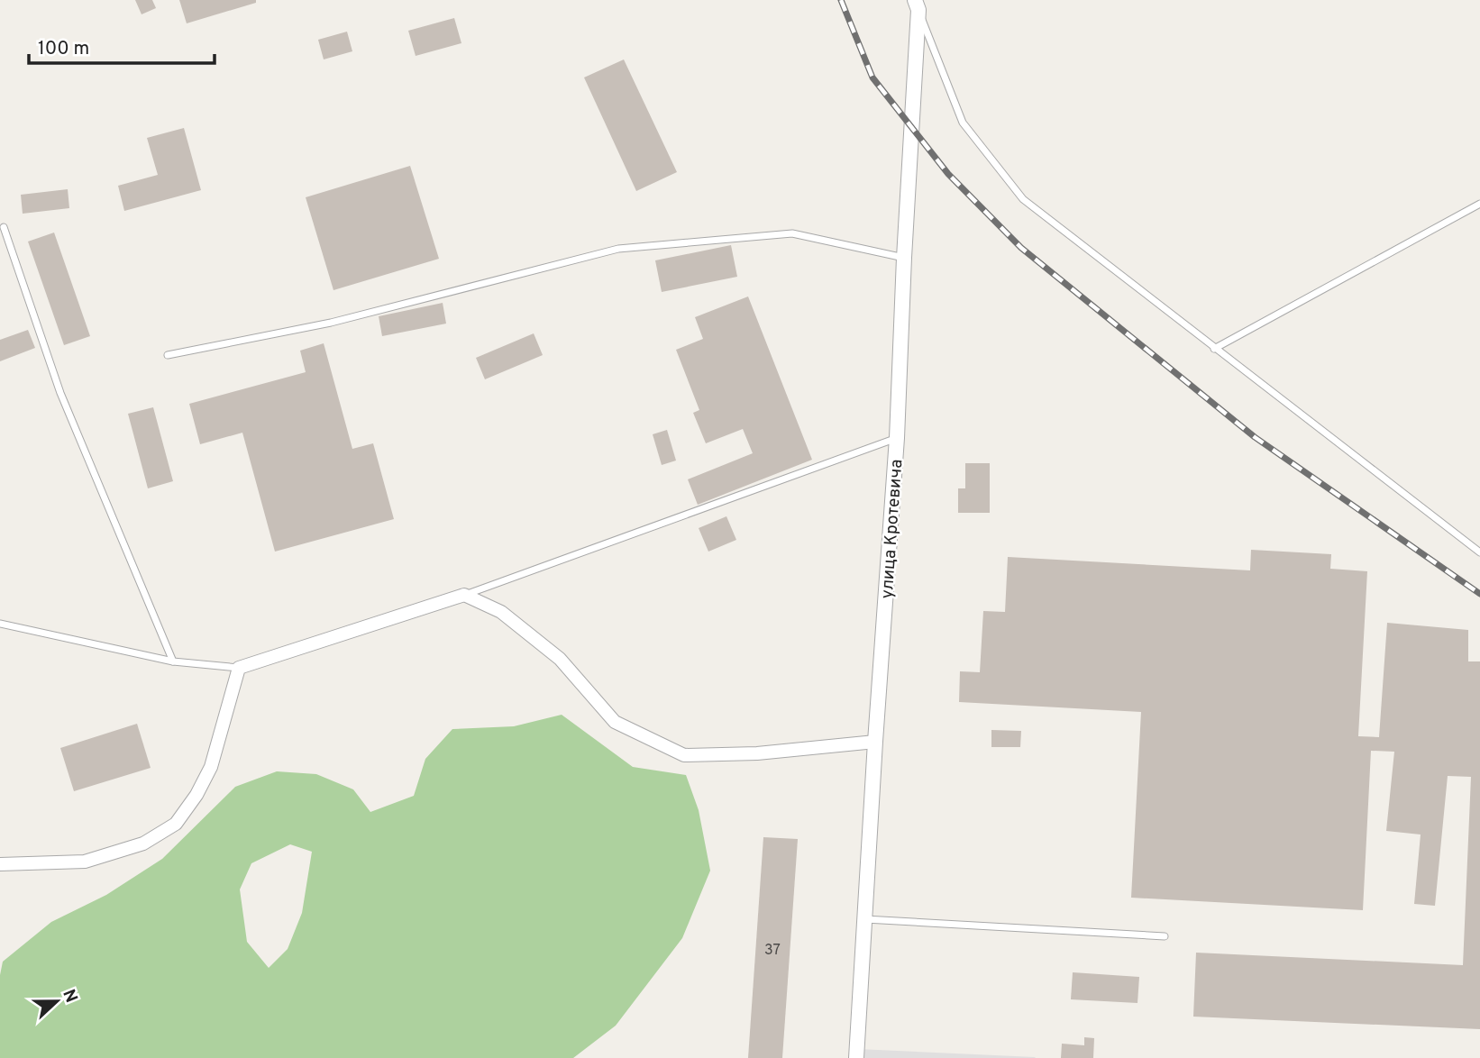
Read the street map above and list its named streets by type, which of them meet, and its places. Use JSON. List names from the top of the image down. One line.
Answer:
{"streets":{"street":["улица Кротевича"]},"house_numbers":["37"],"scale_bar":"100 m","north":"right"}
